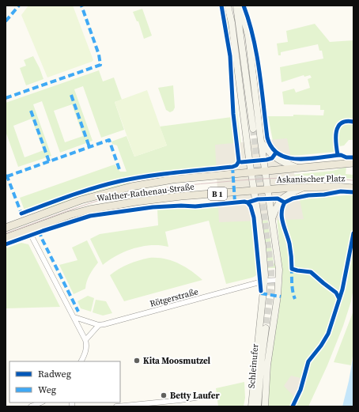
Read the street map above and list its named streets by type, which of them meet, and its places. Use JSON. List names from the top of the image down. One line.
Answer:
{"streets":{"main road":["Askanischer Platz","Walther-Rathenau-Straße","B 1","Schleinufer"],"street":["Rötgerstraße"]},"crossings":[["Askanischer Platz","Walther-Rathenau-Straße"],["Askanischer Platz","B 1"],["Walther-Rathenau-Straße","B 1"]],"places":["Kita Moosmutzel","Betty Laufer"],"legend":["Radweg","Weg"]}
